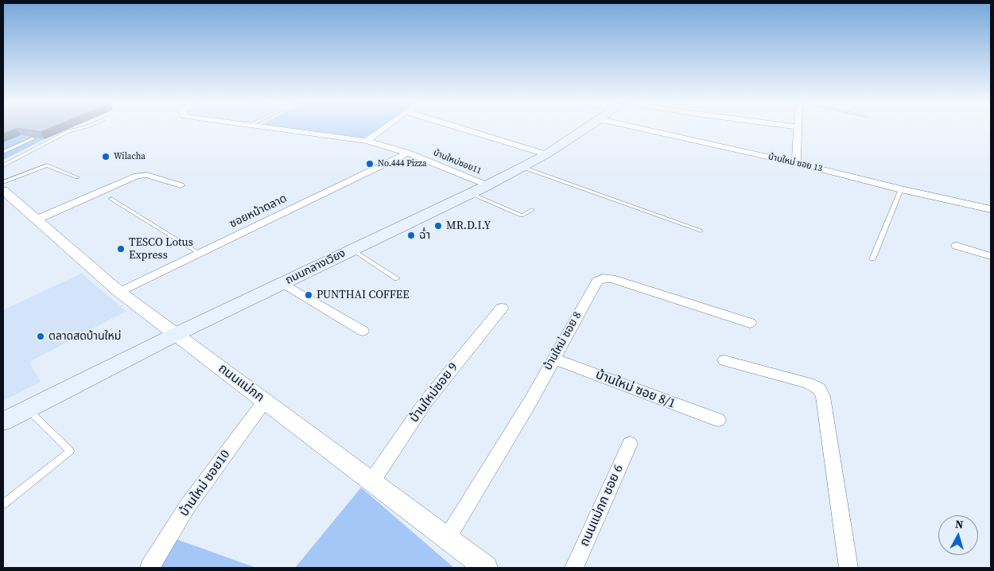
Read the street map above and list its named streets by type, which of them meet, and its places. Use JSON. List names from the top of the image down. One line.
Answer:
{"streets":{"main road":["ถนนกลางเวียง"],"street":["บ้านใหม่ซอย11","บ้านใหม่ ซอย 13","ซอยหน้าตลาด","บ้านใหม่ ซอย 8","ถนนแม่กก","บ้านใหม่ ซอย 8/1","บ้านใหม่ซอย 9","บ้านใหม่ ซอย10","ถนนแม่กก ซอย 6"]},"crossings":[["บ้านใหม่ซอย11","ซอยหน้าตลาด"],["บ้านใหม่ซอย11","ถนนกลางเวียง"],["ซอยหน้าตลาด","ถนนแม่กก"],["ถนนกลางเวียง","ถนนแม่กก"],["บ้านใหม่ ซอย 8","ถนนแม่กก"],["บ้านใหม่ ซอย 8","บ้านใหม่ ซอย 8/1"],["ถนนแม่กก","บ้านใหม่ซอย 9"],["ถนนแม่กก","บ้านใหม่ ซอย10"]],"places":["Wilacha","No.444 Pizza","MR.D.I.Y","ฉ่ำ","TESCO Lotus Express","PUNTHAI COFFEE","ตลาดสดบ้านใหม่"],"north":"top"}
